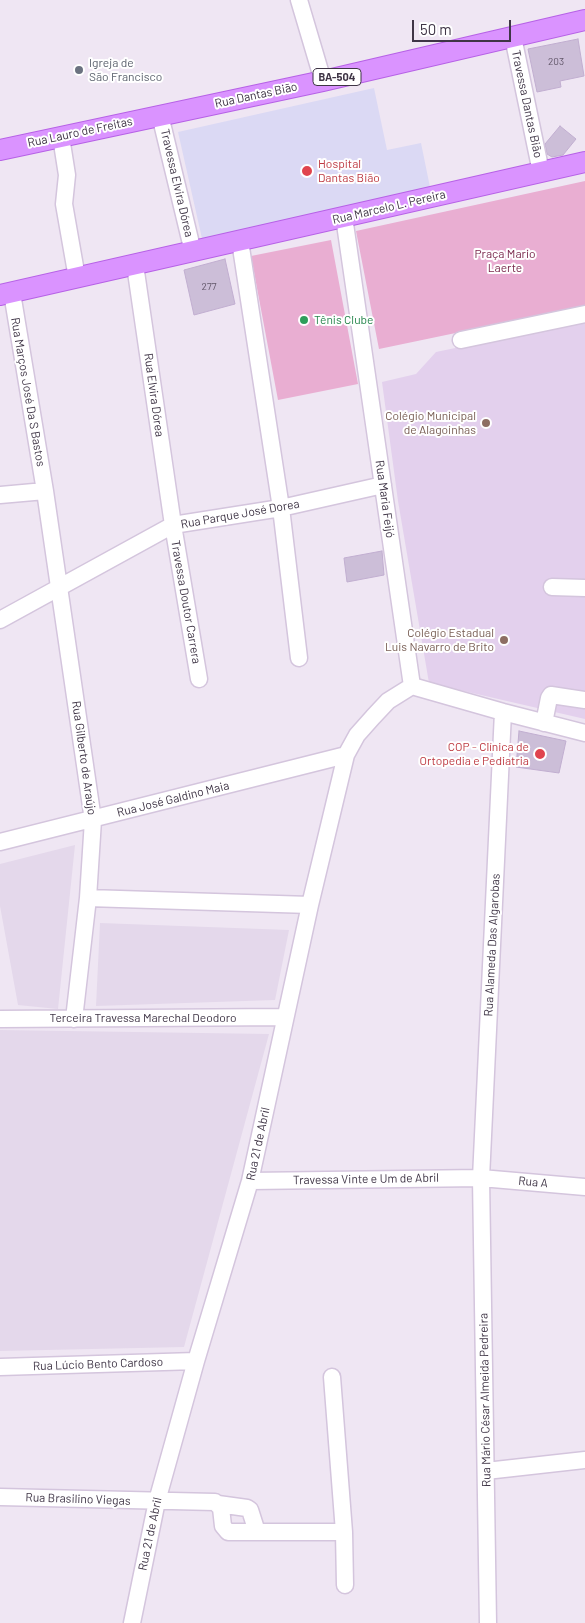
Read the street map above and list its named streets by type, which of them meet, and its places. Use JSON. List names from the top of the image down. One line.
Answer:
{"streets":{"main road":["BA-504","Rua Dantas Bião","Rua Lauro de Freitas","Rua Marcelo L. Pereira"],"street":["Travessa Dantas Bião","Travessa Elvira Dórea","Rua Marços José Da S Bastos","Rua Elvira Dórea","Rua Maria Feijó","Rua Parque José Dorea","Travessa Doutor Carrera","Rua Gilberto de Araújo","Rua José Galdino Maia","Rua Alameda Das Algarobas","Terceira Travessa Marechal Deodoro","Rua 21 de Abril","Travessa Vinte e Um de Abril","Rua A","Rua Lúcio Bento Cardoso","Rua Mário César Almeida Pedreira","Rua Brasilino Viegas"]},"crossings":[["Rua Dantas Bião","Travessa Dantas Bião"],["Rua Dantas Bião","Rua Lauro de Freitas"],["Rua Dantas Bião","Travessa Elvira Dórea"],["Travessa Dantas Bião","Rua Marcelo L. Pereira"],["Rua Lauro de Freitas","Travessa Elvira Dórea"],["Travessa Elvira Dórea","Rua Marcelo L. Pereira"],["Rua Marcelo L. Pereira","Rua Maria Feijó"],["Rua Marços José Da S Bastos","Rua Parque José Dorea"],["Rua Marços José Da S Bastos","Rua Gilberto de Araújo"],["Rua Elvira Dórea","Rua Parque José Dorea"],["Rua Elvira Dórea","Travessa Doutor Carrera"],["Rua Maria Feijó","Rua Parque José Dorea"],["Rua Maria Feijó","Rua 21 de Abril"],["Rua Parque José Dorea","Travessa Doutor Carrera"],["Rua Parque José Dorea","Rua Gilberto de Araújo"],["Rua Gilberto de Araújo","Rua José Galdino Maia"],["Rua Gilberto de Araújo","Terceira Travessa Marechal Deodoro"],["Rua José Galdino Maia","Rua 21 de Abril"],["Rua Alameda Das Algarobas","Travessa Vinte e Um de Abril"],["Rua Alameda Das Algarobas","Rua A"],["Rua Alameda Das Algarobas","Rua Mário César Almeida Pedreira"],["Terceira Travessa Marechal Deodoro","Rua 21 de Abril"],["Rua 21 de Abril","Travessa Vinte e Um de Abril"],["Rua 21 de Abril","Rua Lúcio Bento Cardoso"],["Rua 21 de Abril","Rua Brasilino Viegas"],["Travessa Vinte e Um de Abril","Rua A"],["Travessa Vinte e Um de Abril","Rua Mário César Almeida Pedreira"],["Rua A","Rua Mário César Almeida Pedreira"]],"parks":["Praça Mario Laerte"],"places":["Igreja de São Francisco","Hospital Dantas Bião","Tênis Clube","Colégio Municipal de Alagoinhas","Colégio Estadual Luis Navarro de Brito","COP - Clínica de Ortopedia e Pediatria"],"house_numbers":["203","277"],"scale_bar":"50 m"}
